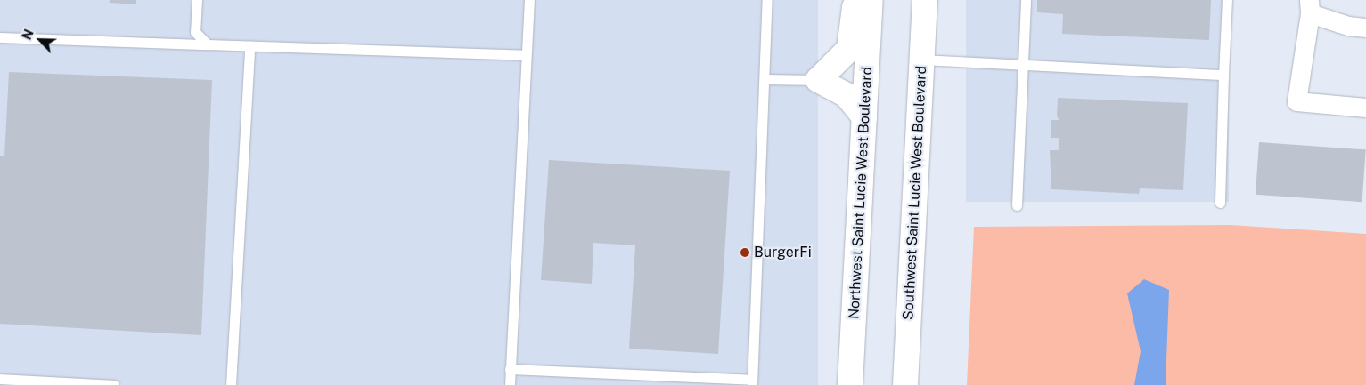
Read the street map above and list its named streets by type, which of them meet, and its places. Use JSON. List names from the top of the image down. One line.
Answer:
{"streets":{"main road":["Northwest Saint Lucie West Boulevard","Southwest Saint Lucie West Boulevard"]},"places":["BurgerFi"],"north":"top left"}
